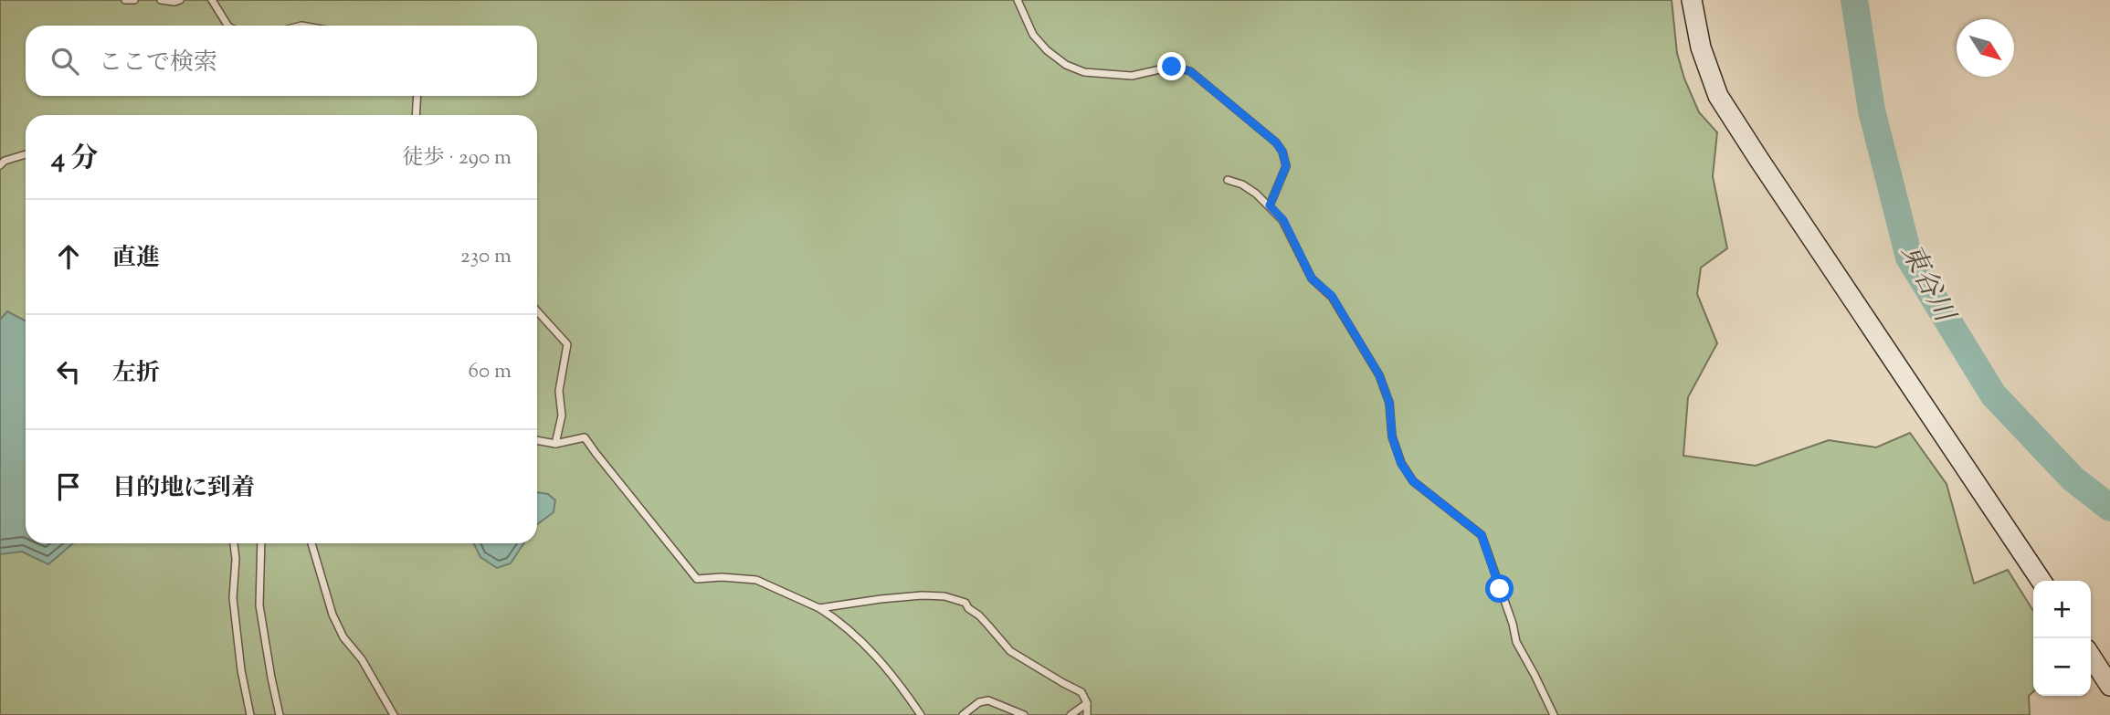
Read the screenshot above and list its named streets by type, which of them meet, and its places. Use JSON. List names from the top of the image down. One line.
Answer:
{"water":["東谷川"],"north":"bottom right","page":{"search":"ここで検索","heading":["4 分","徒歩 · 290 m"],"list":[["直進","230 m"],["左折","60 m"],"目的地に到着"],"map_buttons":["+","−"]}}
